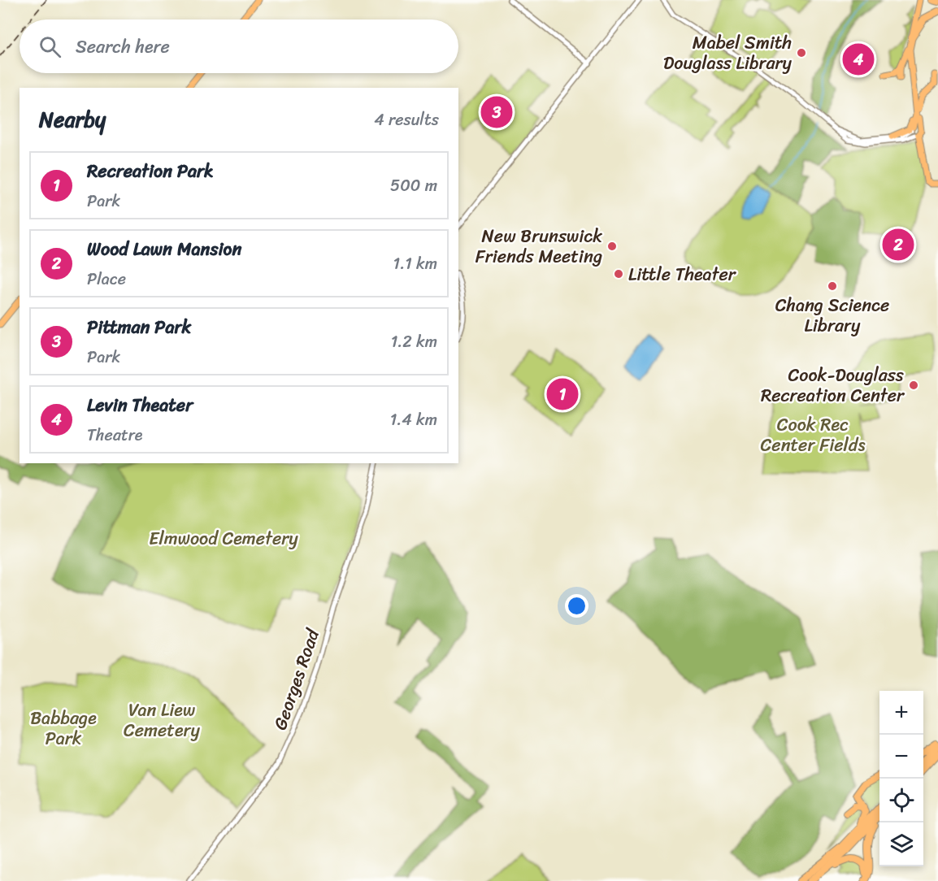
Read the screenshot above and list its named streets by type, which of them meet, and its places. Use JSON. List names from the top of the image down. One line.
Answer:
{"streets":{"street":["Georges Road"]},"parks":["Cook Rec Center Fields","Elmwood Cemetery","Van Liew Cemetery","Babbage Park"],"places":["Mabel Smith Douglass Library","New Brunswick Friends Meeting","Little Theater","Chang Science Library","Cook-Douglass Recreation Center"],"page":{"search":"Search here","pins":["4","3","2","1"],"heading":["Nearby","4 results"],"list":[{"mark":"1","name":"Recreation Park","note":"Park","value":"500 m"},{"mark":"2","name":"Wood Lawn Mansion","note":"Place","value":"1.1 km"},{"mark":"3","name":"Pittman Park","note":"Park","value":"1.2 km"},{"mark":"4","name":"Levin Theater","note":"Theatre","value":"1.4 km"}],"map_buttons":["+","−"]}}
